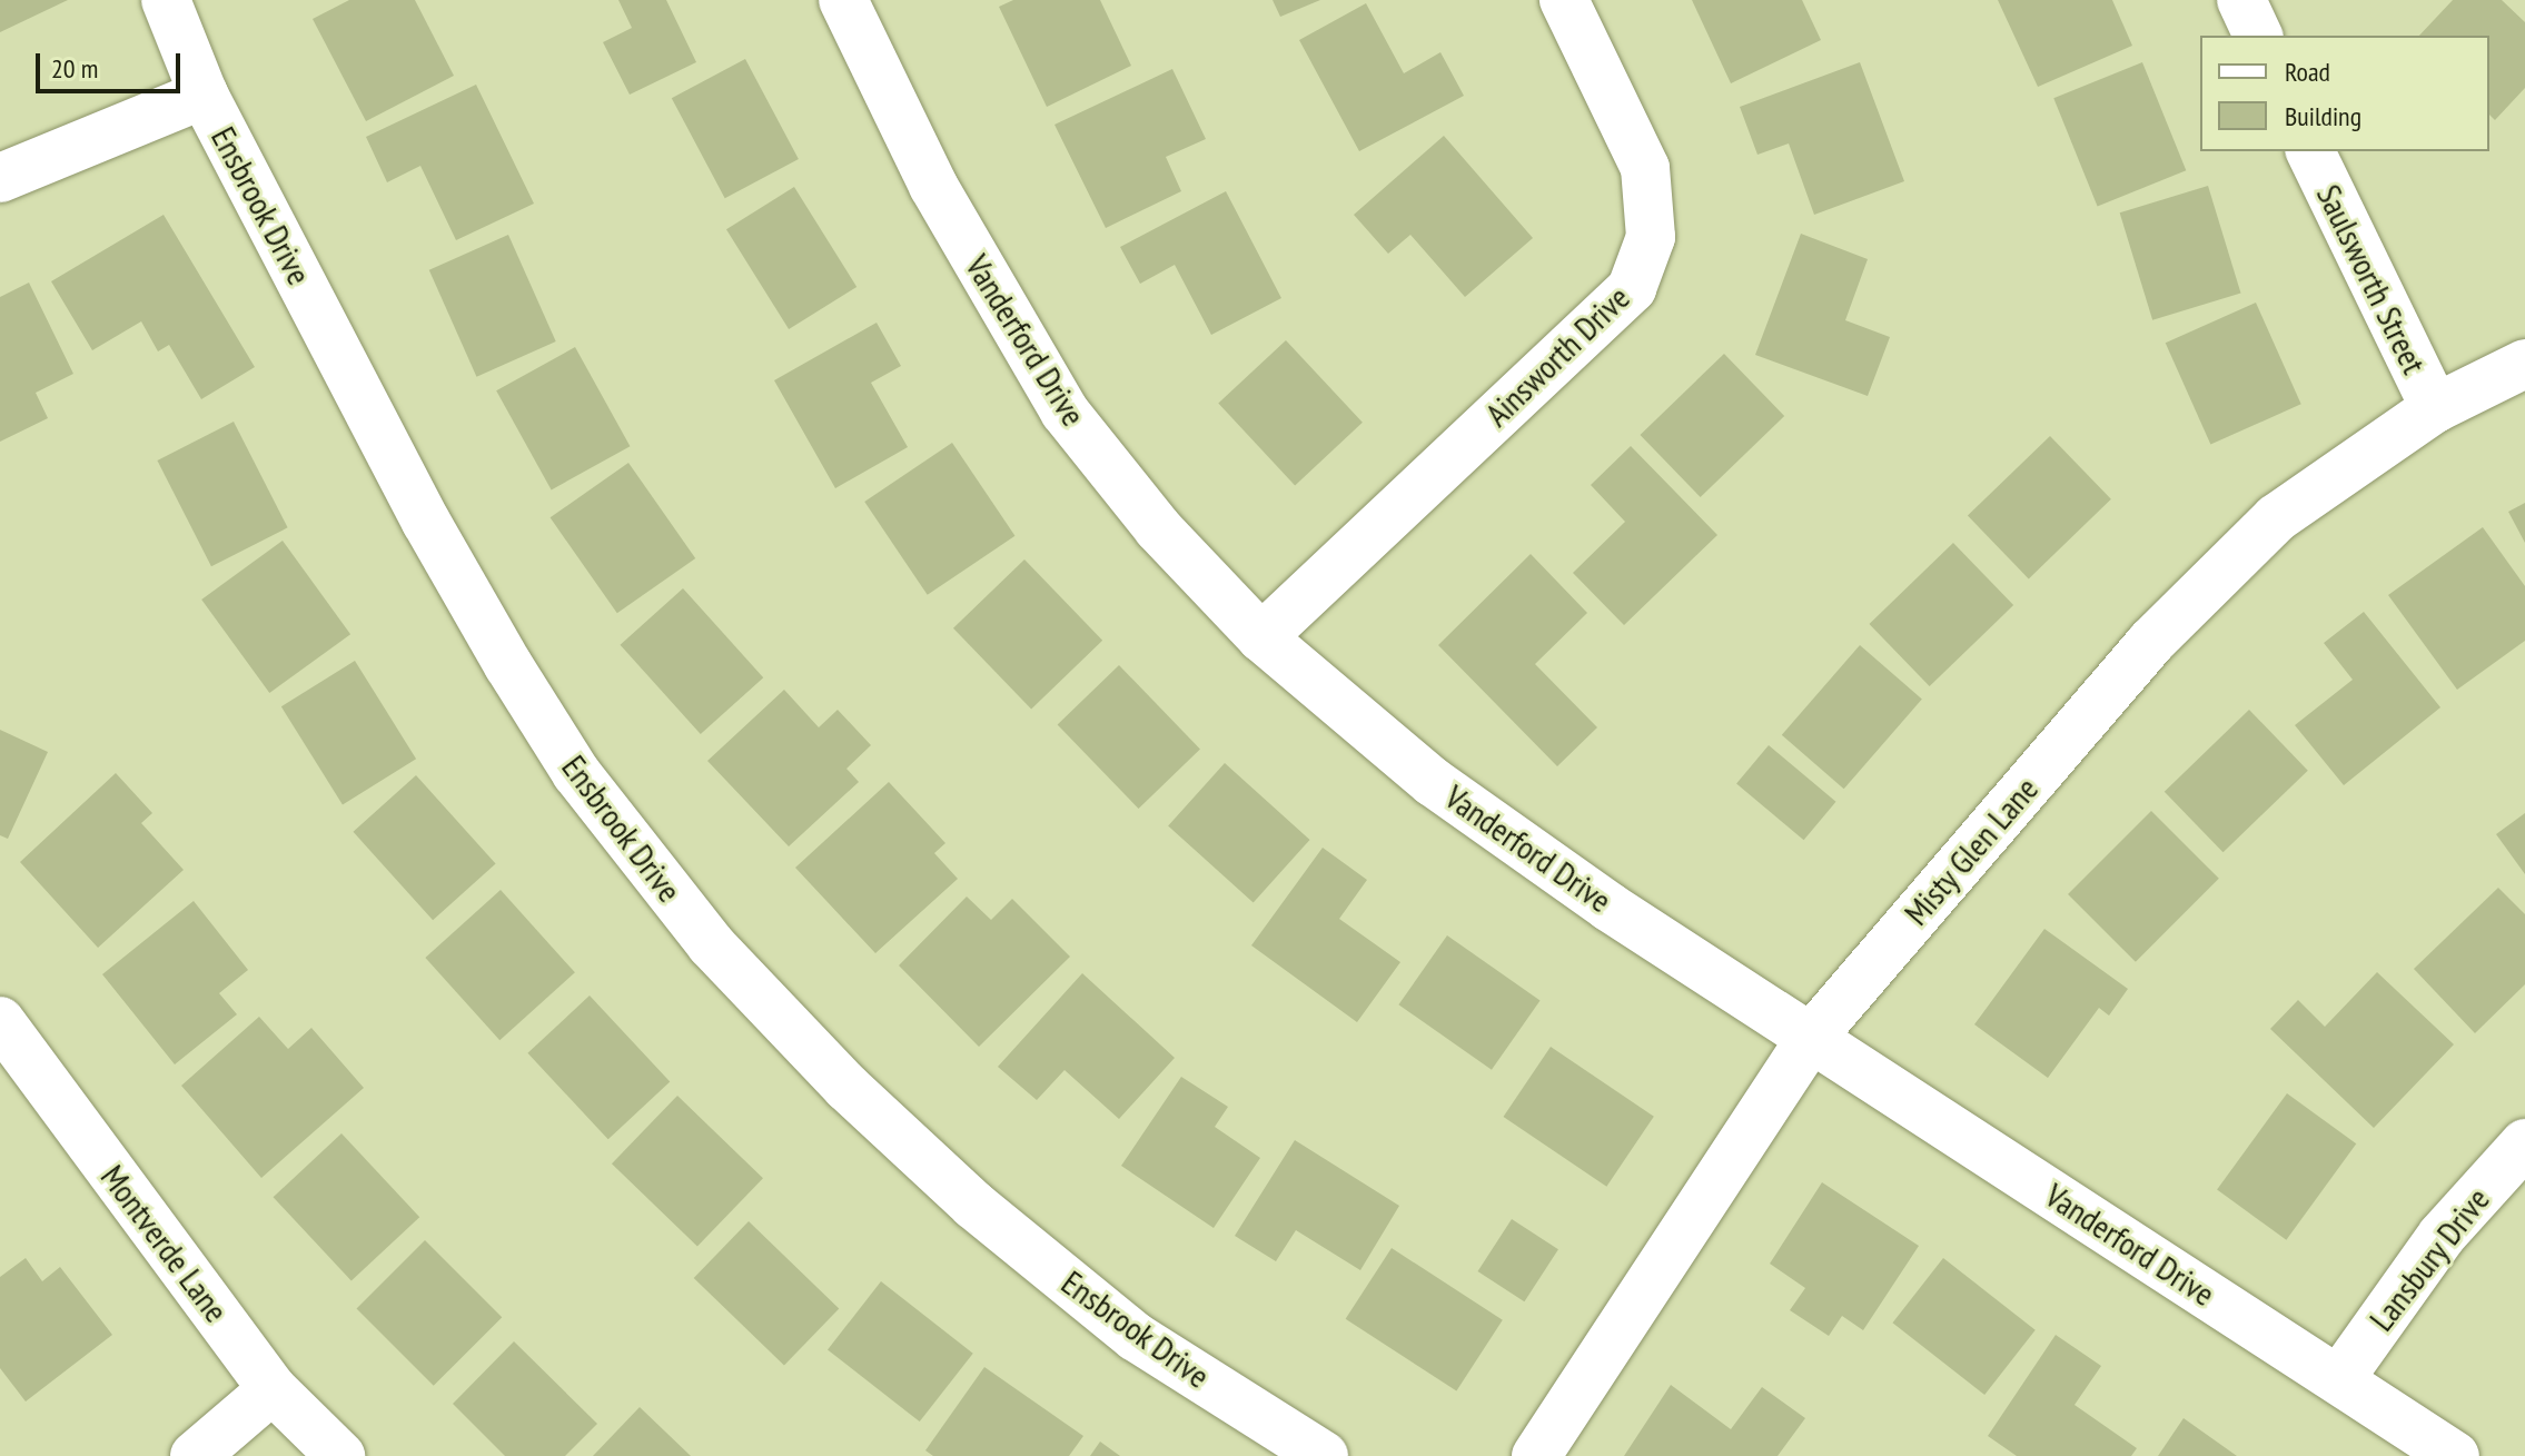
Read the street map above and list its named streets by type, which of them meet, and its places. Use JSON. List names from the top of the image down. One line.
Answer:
{"streets":{"street":["Ensbrook Drive","Saulsworth Street","Vanderford Drive","Ainsworth Drive","Misty Glen Lane","Montverde Lane","Lansbury Drive"]},"crossings":[["Saulsworth Street","Misty Glen Lane"],["Vanderford Drive","Ainsworth Drive"],["Vanderford Drive","Misty Glen Lane"],["Vanderford Drive","Lansbury Drive"]],"legend":["Road","Building"],"scale_bar":"20 m"}
